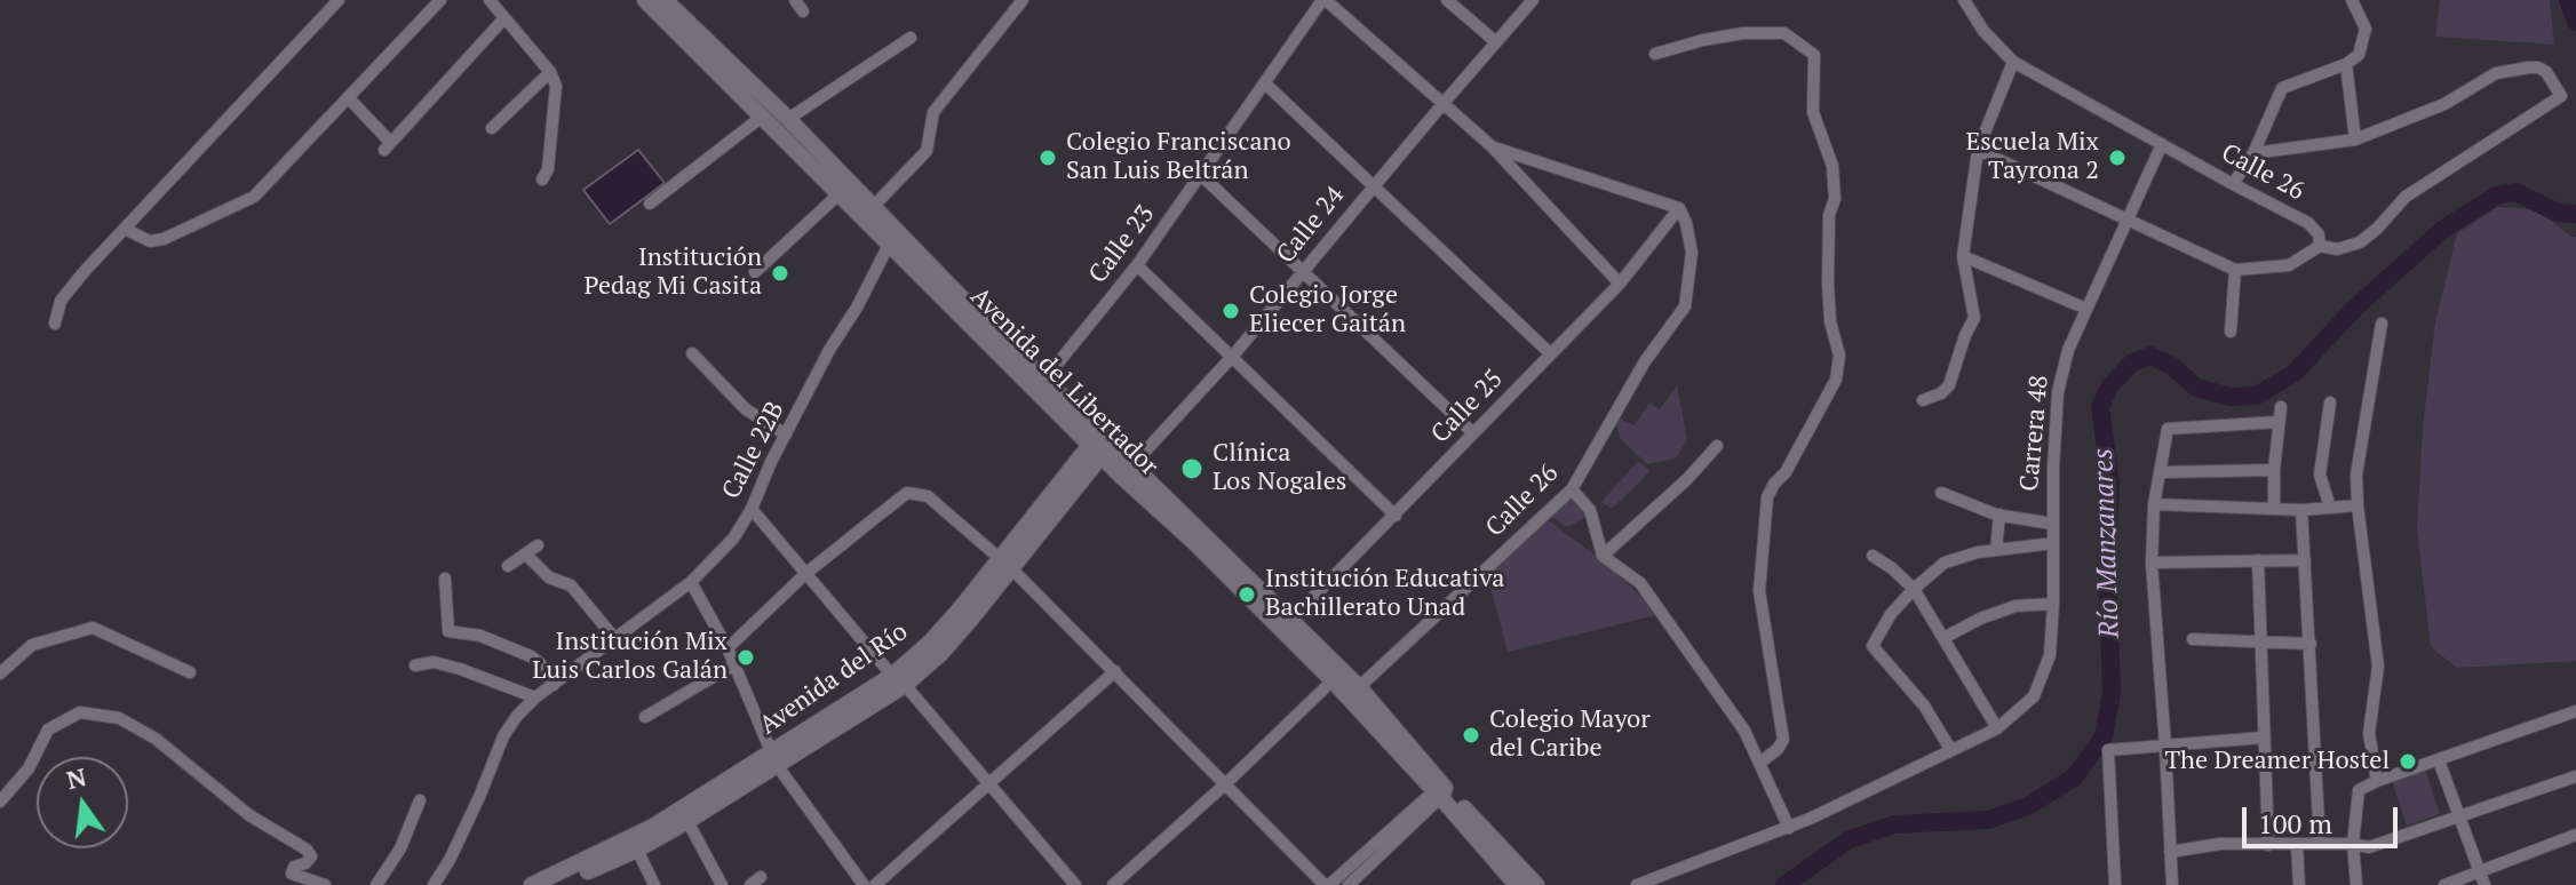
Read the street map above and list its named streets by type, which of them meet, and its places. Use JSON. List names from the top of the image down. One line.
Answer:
{"streets":{"main road":["Avenida del Libertador","Avenida del Río"],"street":["Calle 26","Calle 24","Calle 23","Calle 25","Carrera 48","Calle 22B"]},"crossings":[["Calle 26","Avenida del Libertador"],["Calle 26","Calle 25"],["Calle 26","Carrera 48"],["Calle 24","Avenida del Libertador"],["Calle 23","Avenida del Libertador"],["Avenida del Libertador","Calle 25"],["Avenida del Libertador","Calle 22B"],["Avenida del Libertador","Avenida del Río"]],"water":["Río Manzanares"],"places":["Colegio Franciscano San Luis Beltrán","Escuela Mix Tayrona 2","Institución Pedag Mi Casita","Colegio Jorge Eliecer Gaitán","Clínica Los Nogales","Institución Educativa Bachillerato Unad","Institución Mix Luis Carlos Galán","Colegio Mayor del Caribe","The Dreamer Hostel"],"scale_bar":"100 m","north":"top"}
